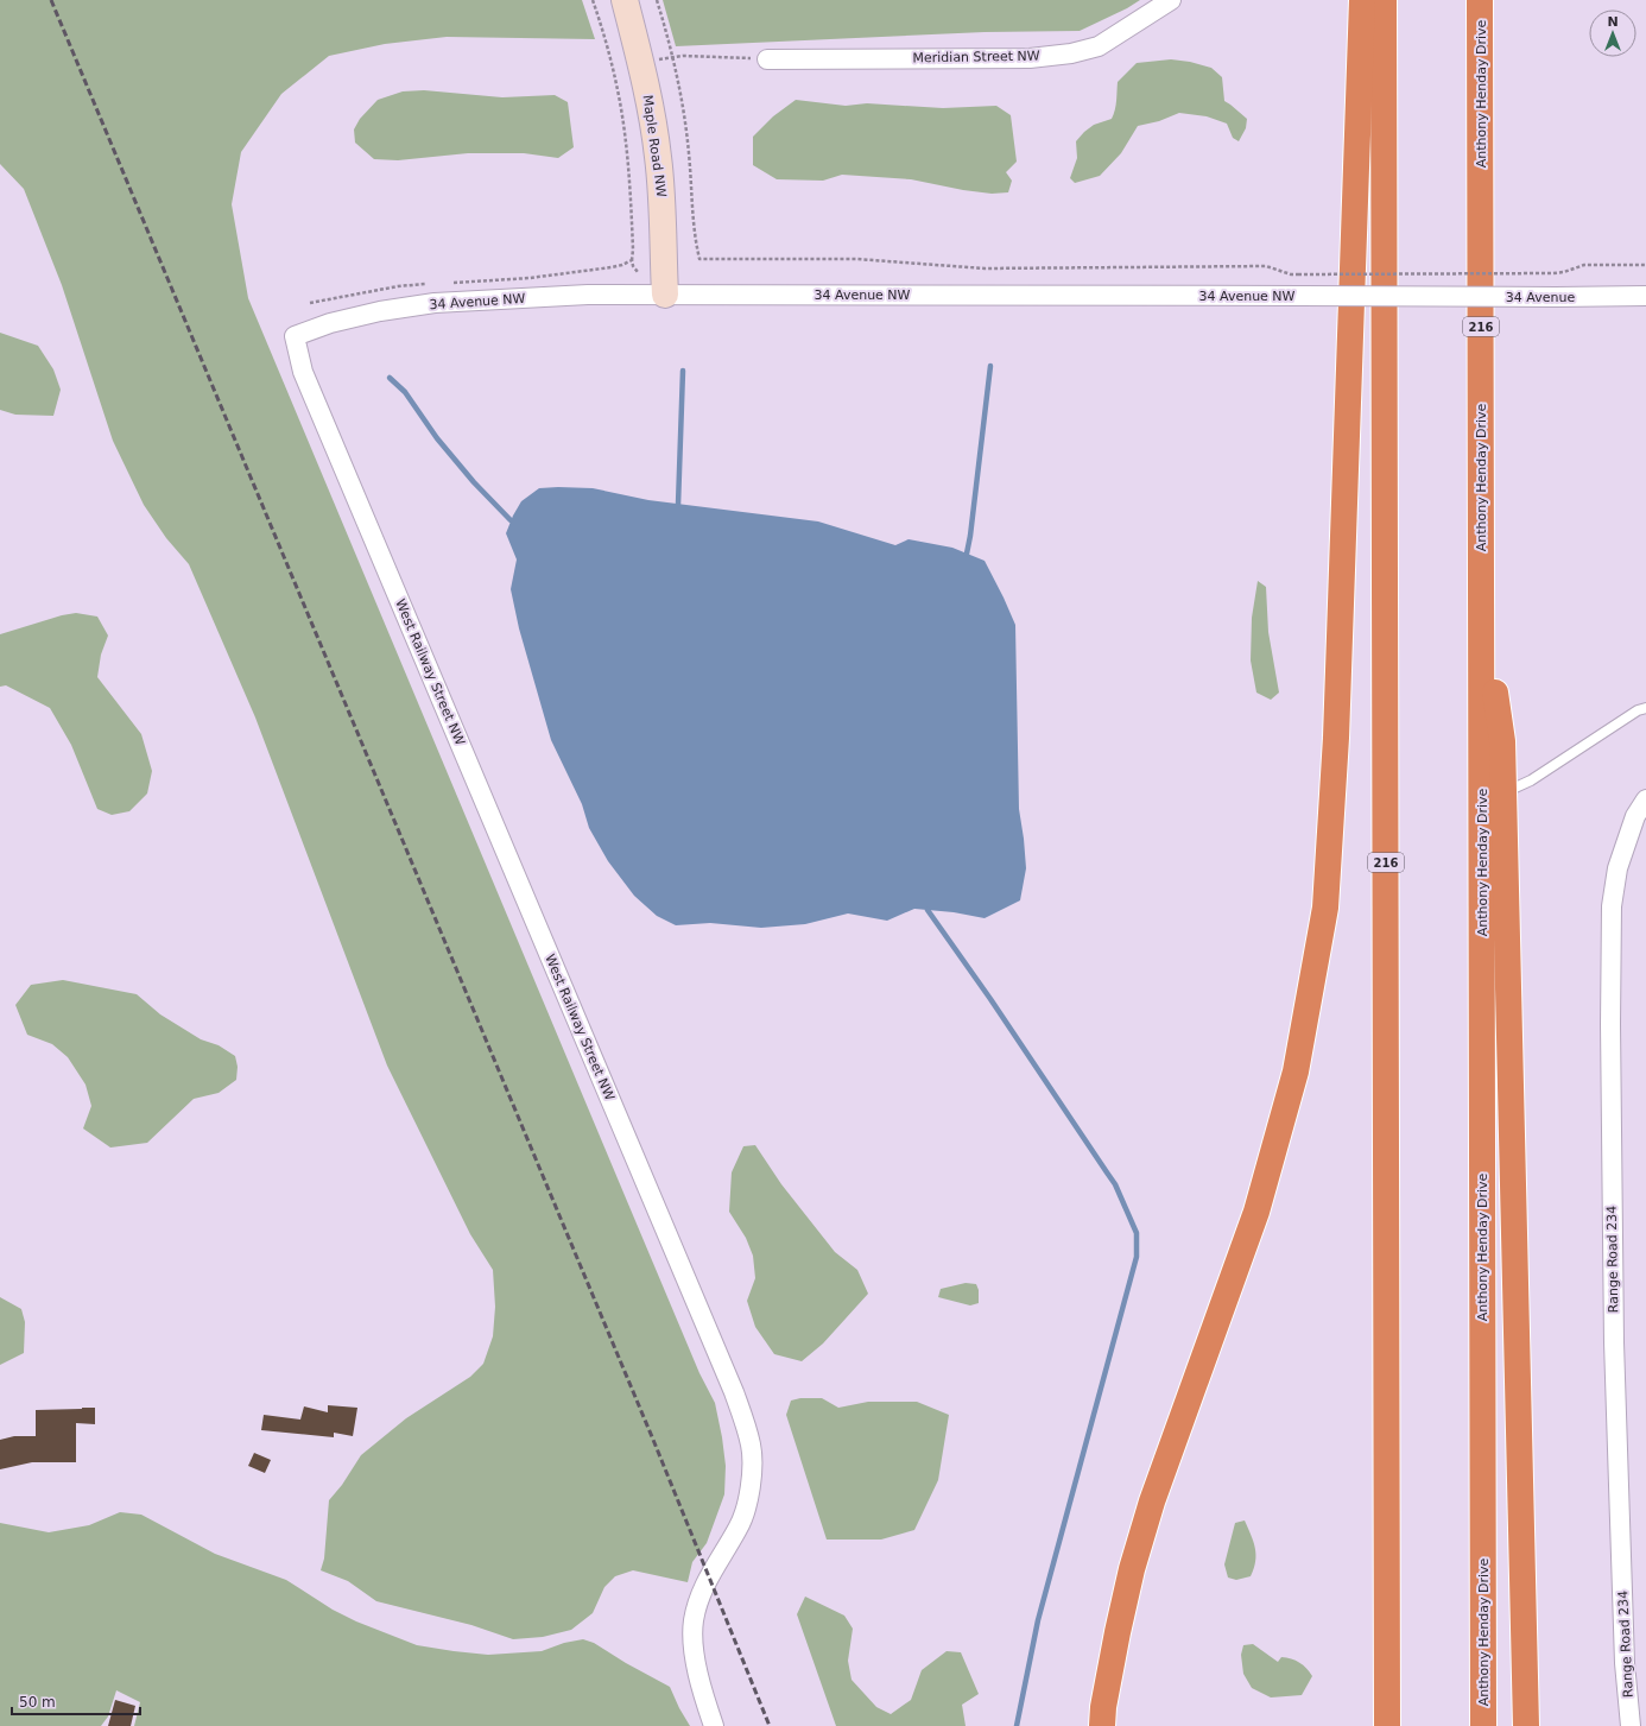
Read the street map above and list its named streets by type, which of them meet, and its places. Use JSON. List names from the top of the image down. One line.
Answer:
{"streets":{"highway":["Anthony Henday Drive","216"],"street":["Meridian Street NW","Maple Road NW","34 Avenue NW","34 Avenue","West Railway Street NW","Range Road 234"]},"crossings":[["Maple Road NW","34 Avenue NW"],["34 Avenue NW","34 Avenue"],["34 Avenue NW","West Railway Street NW"]],"scale_bar":"50 m","north":"top"}
